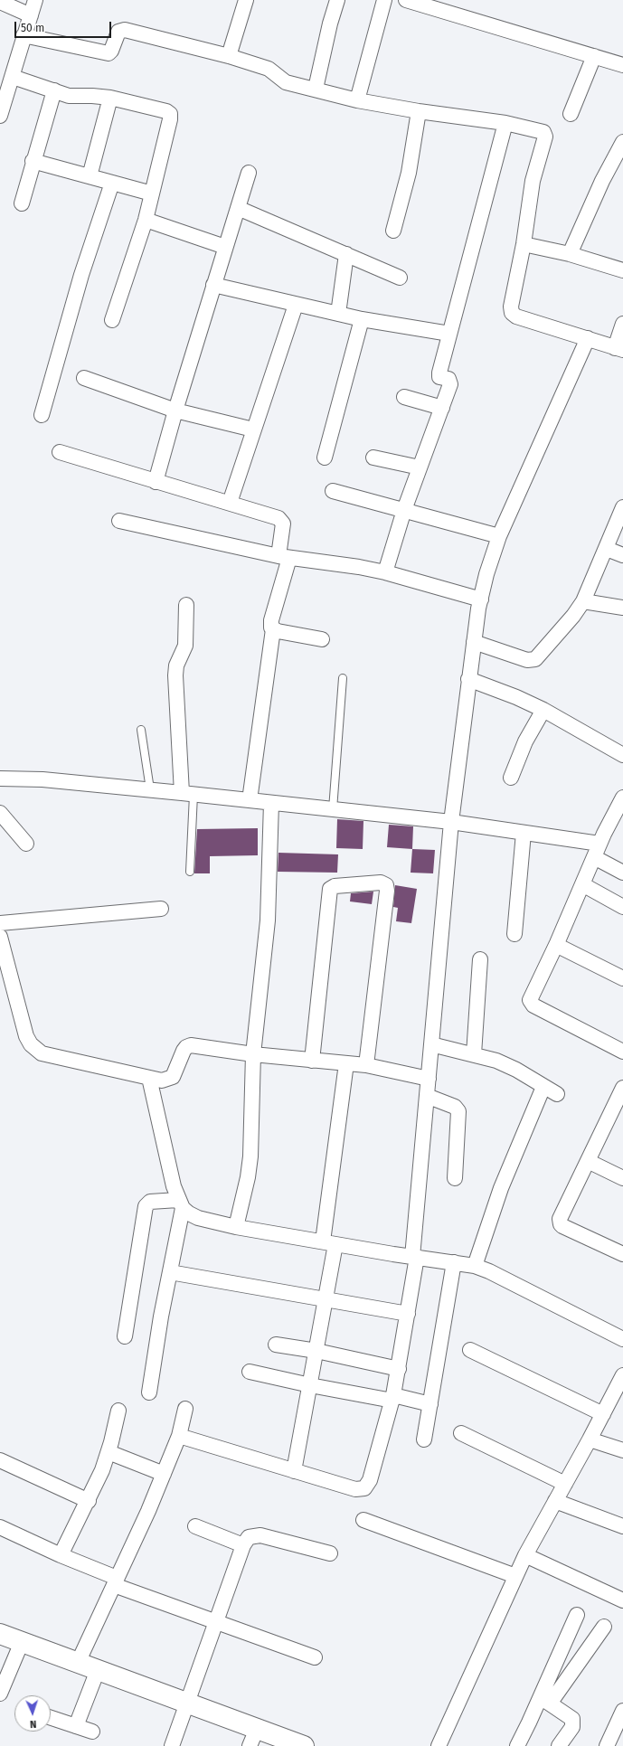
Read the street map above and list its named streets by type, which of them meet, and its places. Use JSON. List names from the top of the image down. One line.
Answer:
{"scale_bar":"50 m","north":"bottom"}
